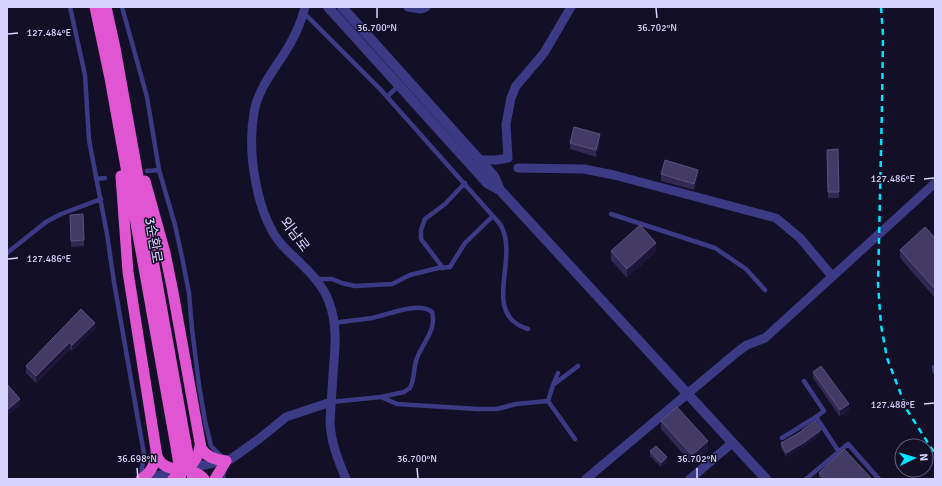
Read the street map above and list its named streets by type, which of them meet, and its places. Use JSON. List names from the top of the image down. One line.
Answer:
{"streets":{"highway":["3순환로"],"street":["외남로"]},"north":"right","coordinates":["36.700°N","36.702°N","127.484°E","127.486°E","127.488°E","36.698°N"]}
